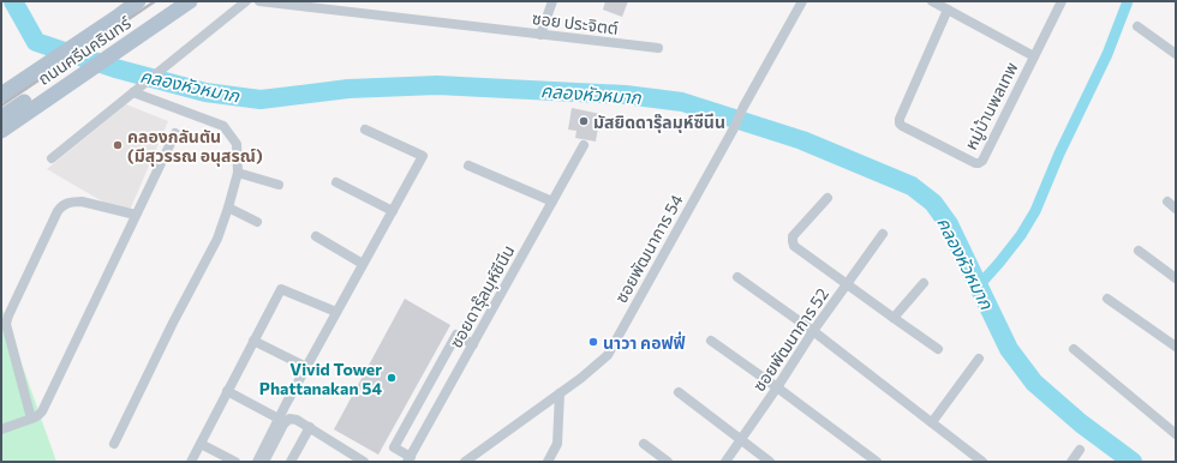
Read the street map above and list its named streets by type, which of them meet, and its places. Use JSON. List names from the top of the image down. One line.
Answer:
{"streets":{"main road":["ถนนศรีนครินทร์"],"street":["ซอย ประจิตต์","หมู่บ้านพลเทพ","ซอยพัฒนาการ 54","ซอยดารุ๊ลมุห์ซีนีน","ซอยพัฒนาการ 52"]},"water":["คลองหัวหมาก"],"places":["มัสยิดดารุ๊ลมุห์ซีนีน","คลองกลันตัน (มีสุวรรณ อนุสรณ์)","นาวา คอฟฟี่","Vivid Tower Phattanakan 54"]}
